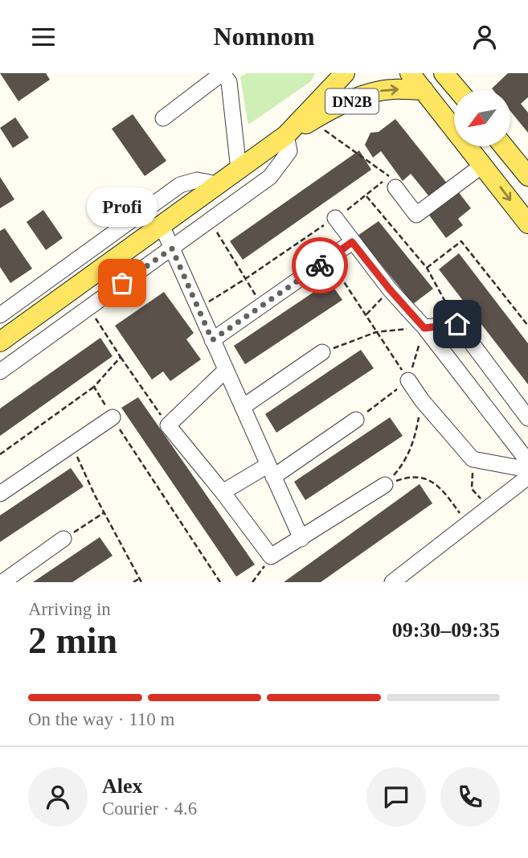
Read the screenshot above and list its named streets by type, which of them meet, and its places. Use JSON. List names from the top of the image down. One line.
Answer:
{"streets":{"main road":["DN2B"]},"places":["Profi"],"north":"bottom left","page":{"header":"Nomnom","bubble":"Profi","heading":["2 min","Arriving in","09:30–09:35"],"panel":["Alex","Courier · 4.6"],"bar":"On the way · 110 m"}}
